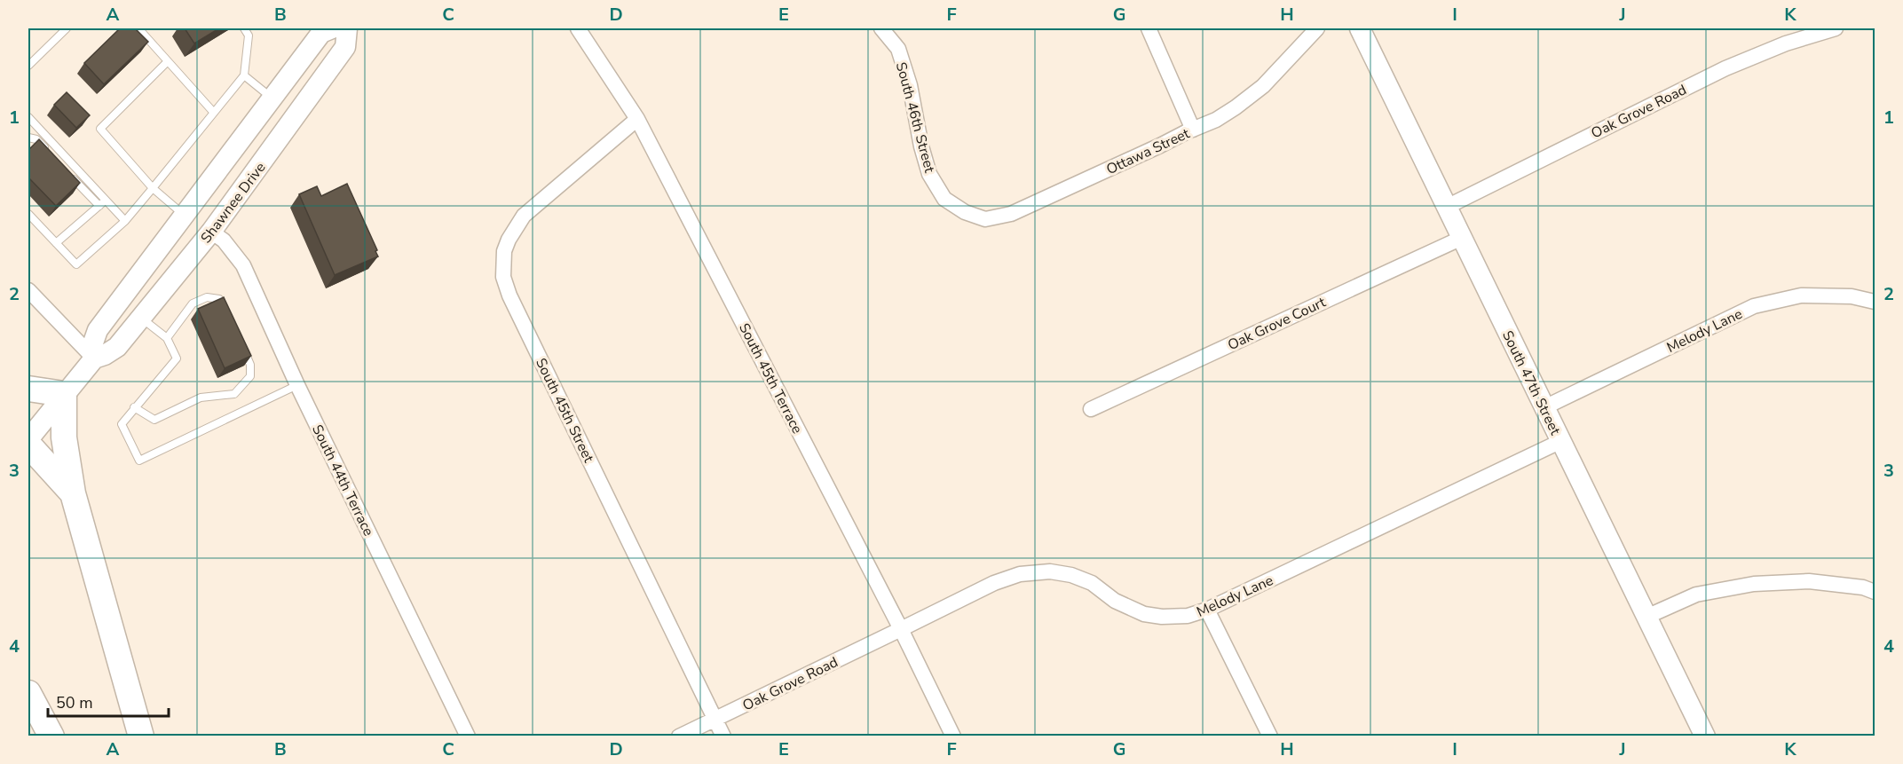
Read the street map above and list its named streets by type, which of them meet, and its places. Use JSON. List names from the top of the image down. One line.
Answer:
{"streets":{"main road":["Shawnee Drive","South 47th Street"],"street":["Oak Grove Road","South 46th Street","Ottawa Street","Oak Grove Court","Melody Lane","South 45th Terrace","South 45th Street","South 44th Terrace"]},"crossings":[["Oak Grove Road","Melody Lane"],["Oak Grove Road","South 45th Terrace"],["Oak Grove Road","South 47th Street"],["Oak Grove Road","South 45th Street"],["South 46th Street","Ottawa Street"],["Shawnee Drive","South 44th Terrace"],["Oak Grove Court","South 47th Street"],["Melody Lane","South 45th Terrace"],["Melody Lane","South 47th Street"],["South 45th Terrace","South 45th Street"]],"scale_bar":"50 m","grid":{"columns":["A","B","C","D","E","F","G","H","I","J","K"],"rows":["1","2","3","4"]}}
